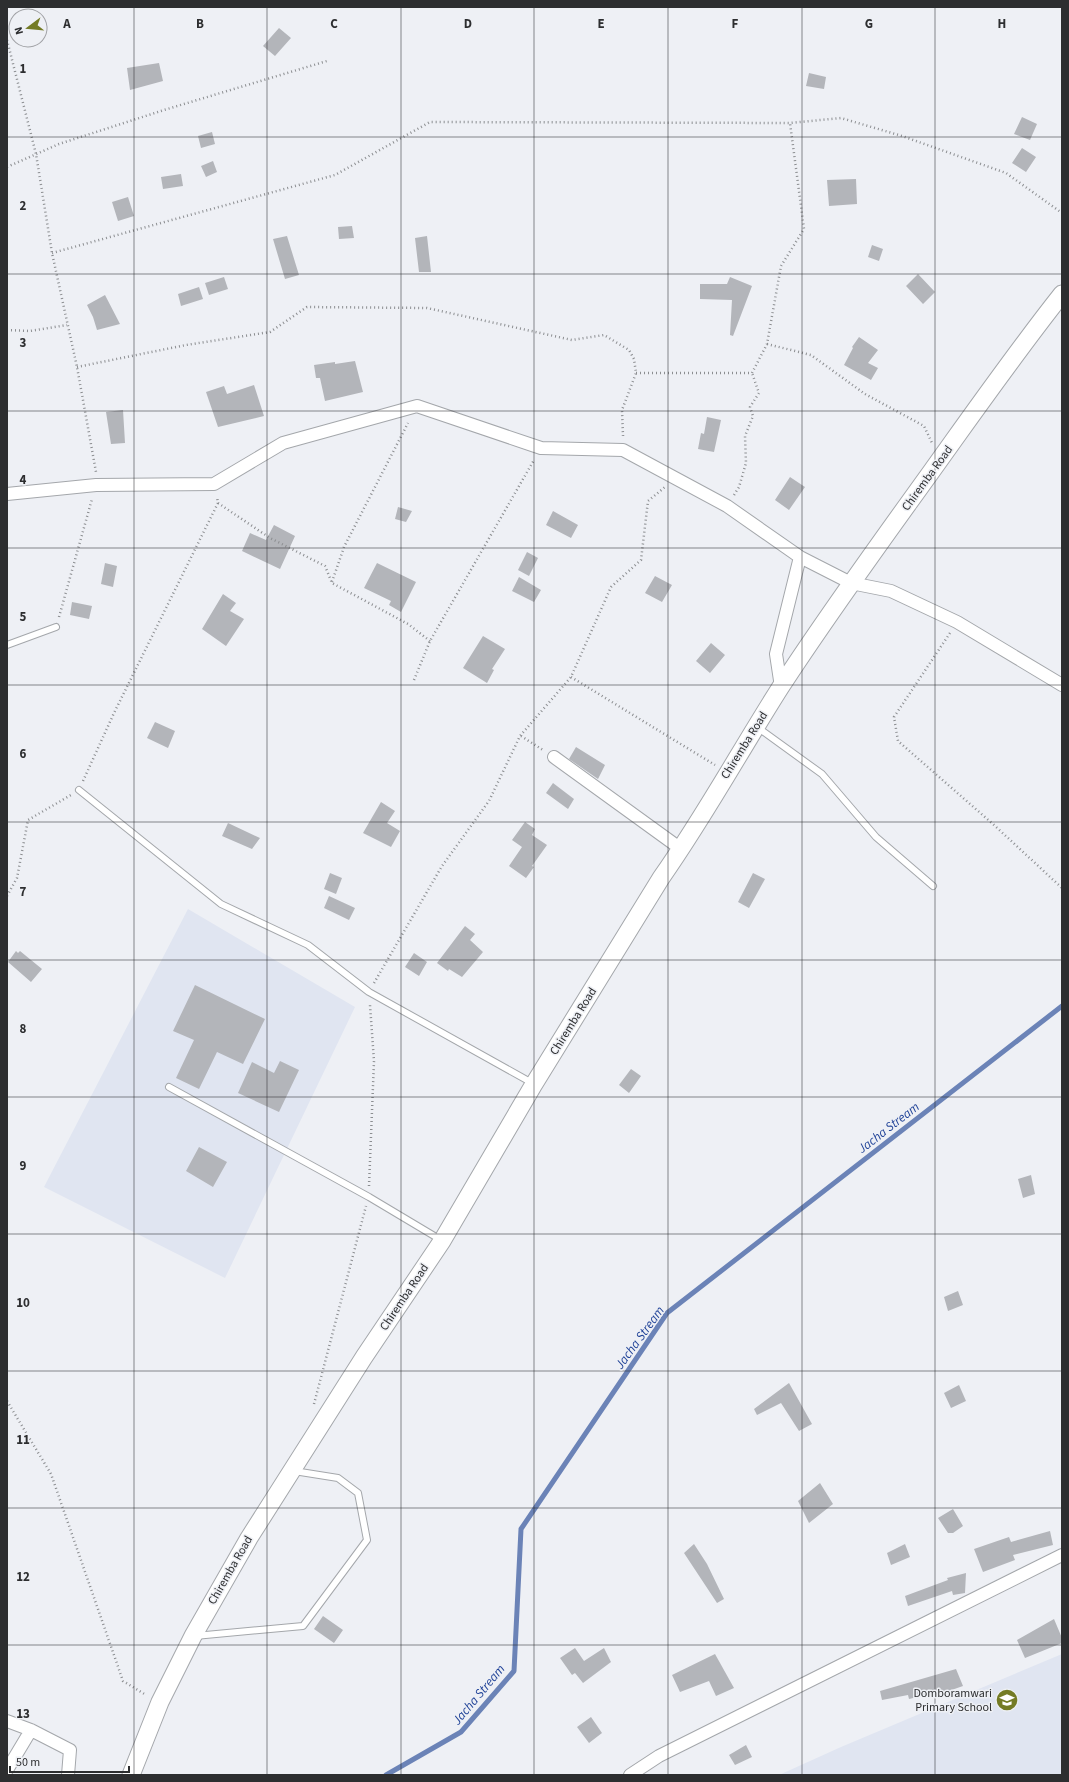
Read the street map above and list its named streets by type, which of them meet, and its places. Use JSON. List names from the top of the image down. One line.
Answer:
{"streets":{"main road":["Chiremba Road"]},"water":["Jacha Stream"],"places":{"school or university":["Domboramwari Primary School"]},"scale_bar":"50 m","north":"left","grid":{"columns":["A","B","C","D","E","F","G","H"],"rows":["1","2","3","4","5","6","7","8","9","10","11","12","13"]}}
